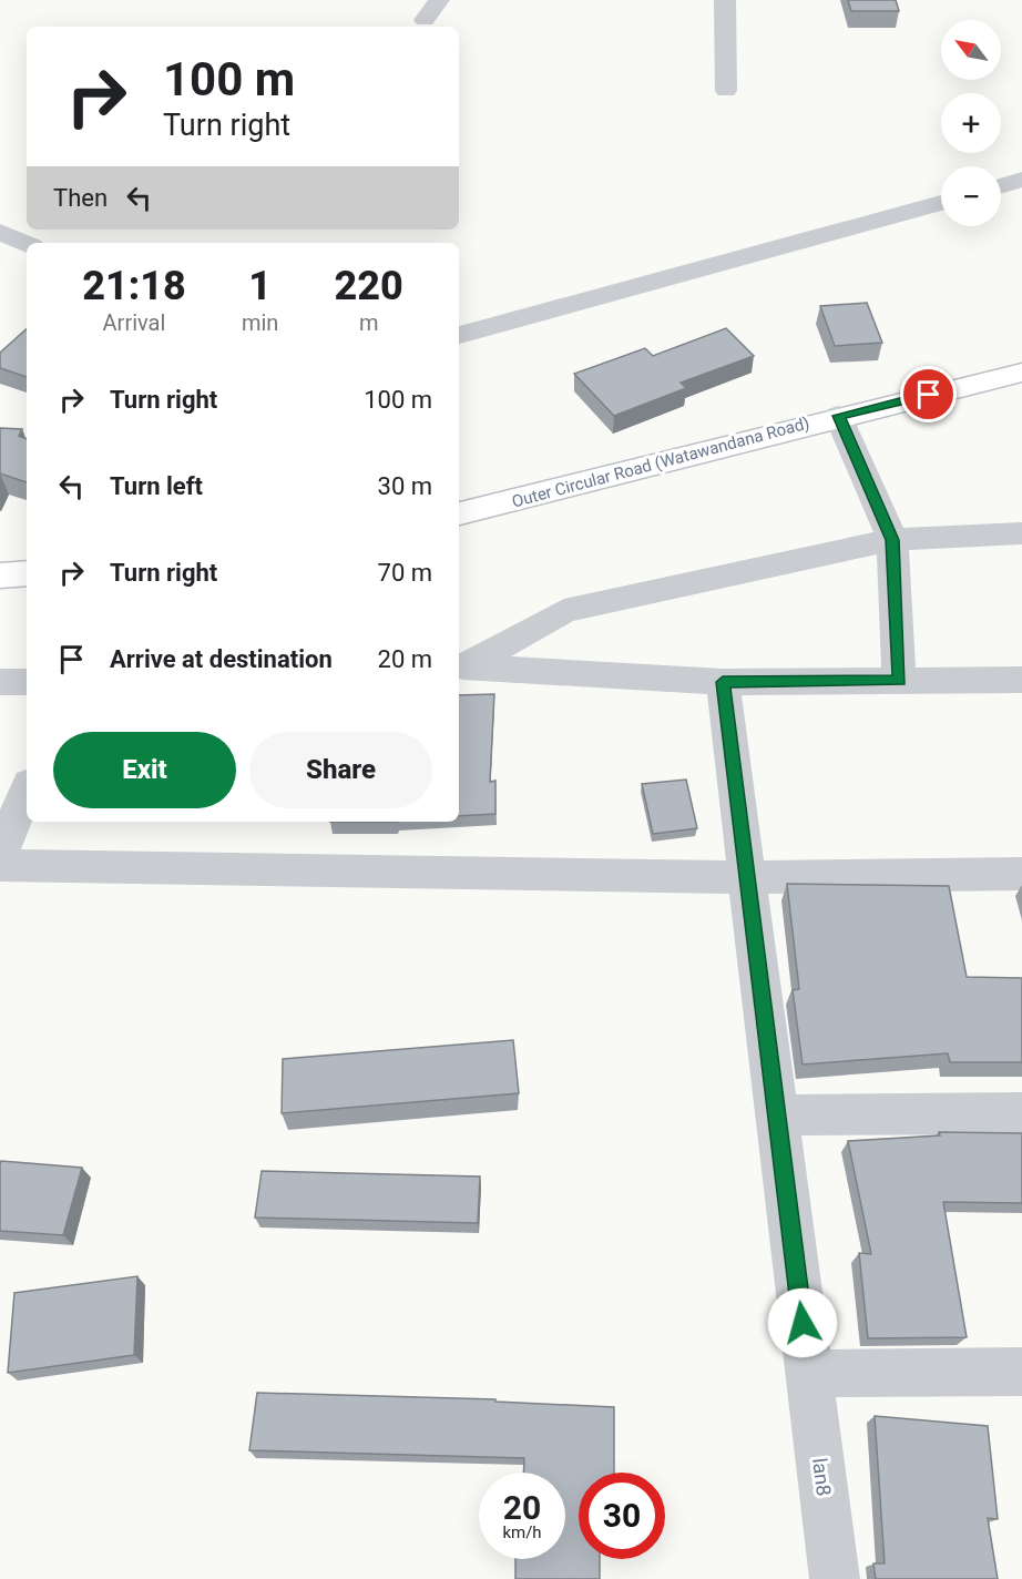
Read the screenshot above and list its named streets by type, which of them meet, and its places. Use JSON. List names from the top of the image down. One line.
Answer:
{"streets":{"main road":["Outer Circular Road (Watawandana Road)"],"street":["lan8"]},"north":"top left","page":{"map_buttons":["+","−"],"turn":["100 m","Turn right"],"then":"Then","eta":["21:18","Arrival","1","min","220","m"],"list":[{"name":"Turn right","value":"100 m"},{"name":"Turn left","value":"30 m"},{"name":"Turn right","value":"70 m"},{"name":"Arrive at destination","value":"20 m"}],"buttons":["Exit","Share"],"speed":"20 km/h","limit":"30"}}
